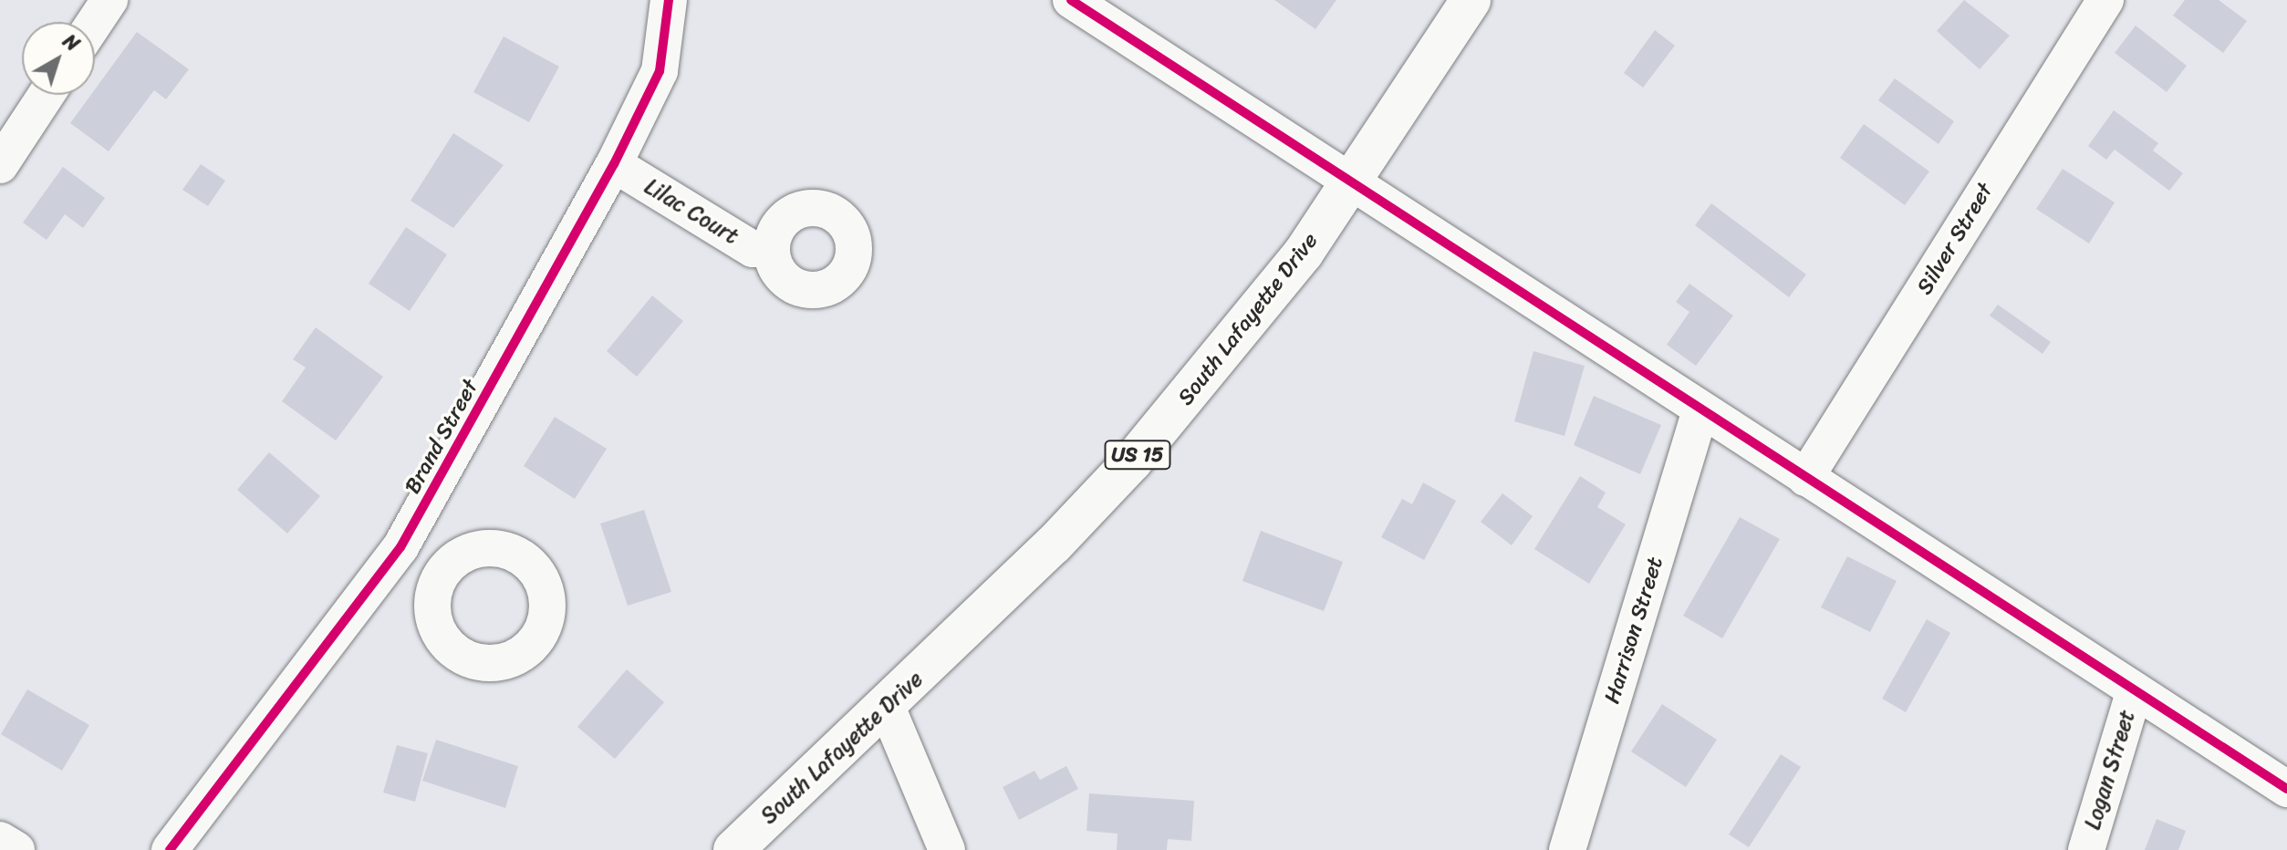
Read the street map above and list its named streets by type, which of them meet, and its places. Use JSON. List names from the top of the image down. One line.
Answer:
{"streets":{"main road":["South Lafayette Drive","US 15"],"street":["Lilac Court","Silver Street","Brand Street","Harrison Street","Logan Street"]},"crossings":[["Lilac Court","Brand Street"]],"north":"top right"}
